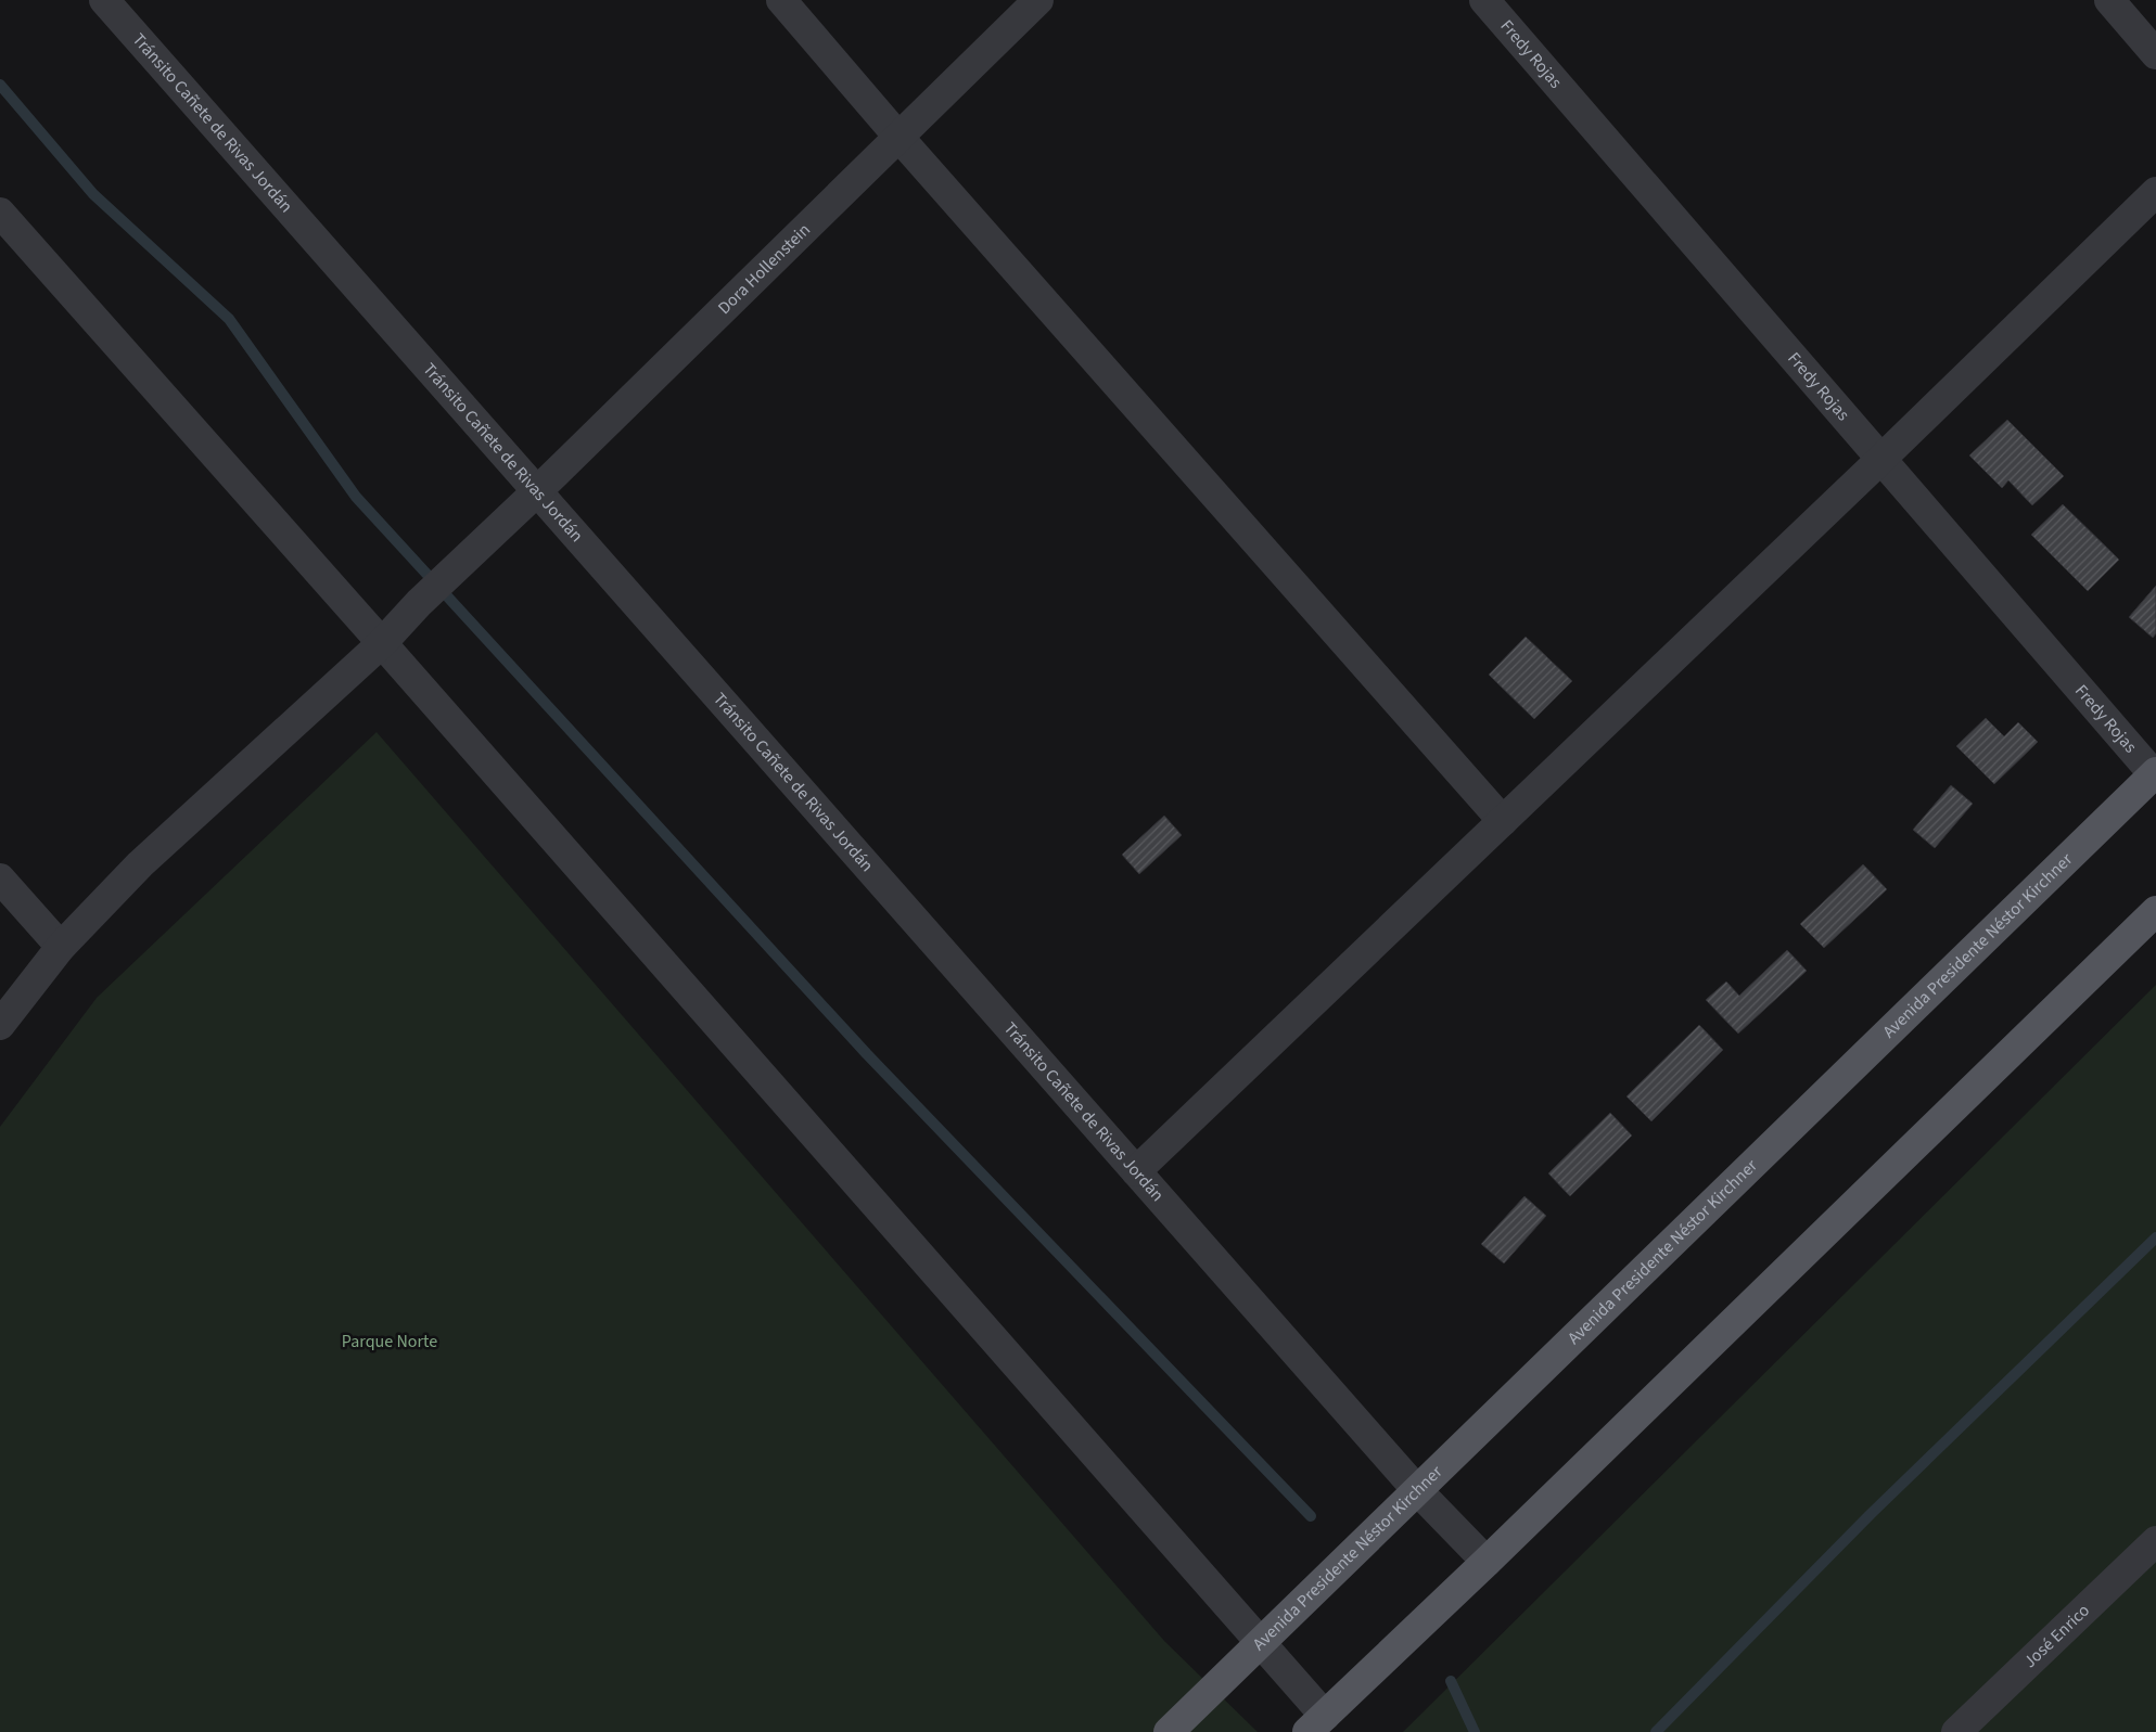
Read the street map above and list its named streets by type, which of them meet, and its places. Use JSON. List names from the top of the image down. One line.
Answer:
{"streets":{"main road":["Avenida Presidente Néstor Kirchner"],"street":["Fredy Rojas","Tránsito Cañete de Rivas Jordán","Dora Hollenstein","José Enrico"]},"crossings":[["Fredy Rojas","Avenida Presidente Néstor Kirchner"],["Tránsito Cañete de Rivas Jordán","Dora Hollenstein"],["Tránsito Cañete de Rivas Jordán","Avenida Presidente Néstor Kirchner"]],"parks":["Parque Norte"]}
